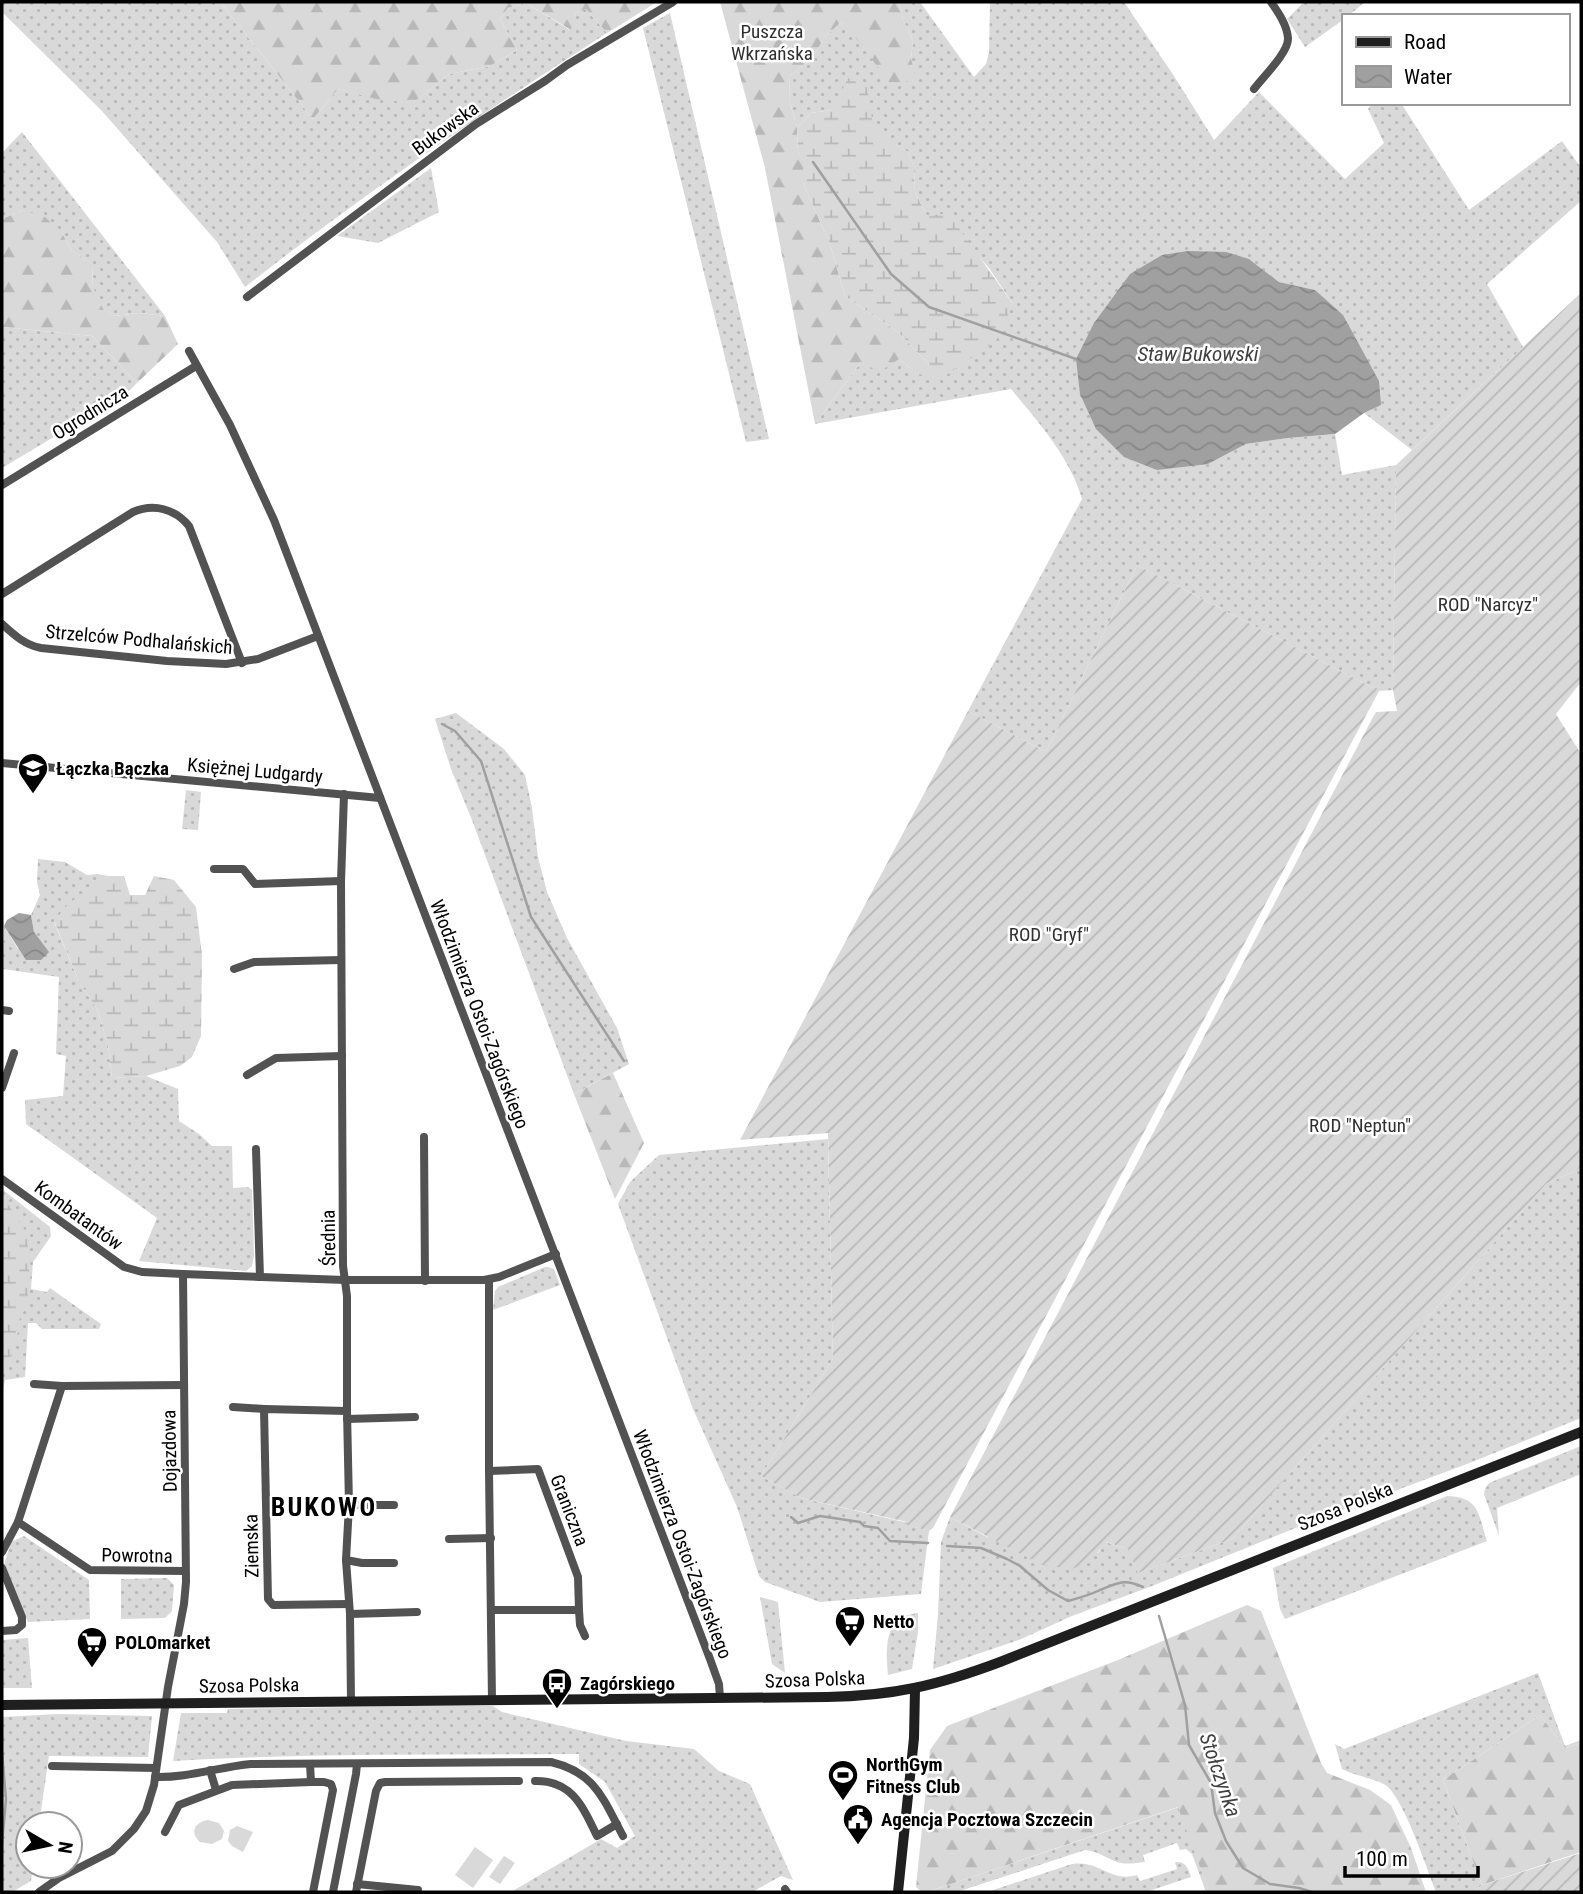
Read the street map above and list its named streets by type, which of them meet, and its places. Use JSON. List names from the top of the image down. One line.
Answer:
{"streets":{"street":["Bukowska","Ogrodnicza","Strzelców Podhalańskich","Księżnej Ludgardy","Włodzimierza Ostoi-Zagórskiego","Kombatantów","Średnia","Dojazdowa","Szosa Polska","Graniczna","Ziemska","Powrotna"]},"crossings":[["Ogrodnicza","Włodzimierza Ostoi-Zagórskiego"],["Strzelców Podhalańskich","Włodzimierza Ostoi-Zagórskiego"],["Księżnej Ludgardy","Włodzimierza Ostoi-Zagórskiego"],["Księżnej Ludgardy","Średnia"],["Włodzimierza Ostoi-Zagórskiego","Szosa Polska"],["Kombatantów","Dojazdowa"],["Średnia","Szosa Polska"],["Średnia","Ziemska"],["Dojazdowa","Szosa Polska"],["Dojazdowa","Powrotna"]],"districts":["BUKOWO"],"water":["Staw Bukowski","Stołczynka"],"parks":["Puszcza Wkrzańska","ROD \"Narcyz\"","ROD \"Gryf\"","ROD \"Neptun\""],"places":{"school or university":["Łączka Bączka"],"supermarket":["Netto","POLOmarket"],"bus stop":["Zagórskiego"],"sports":["NorthGym Fitness Club"],"public building":["Agencja Pocztowa Szczecin"]},"legend":["Road","Water"],"scale_bar":"100 m","north":"right"}
